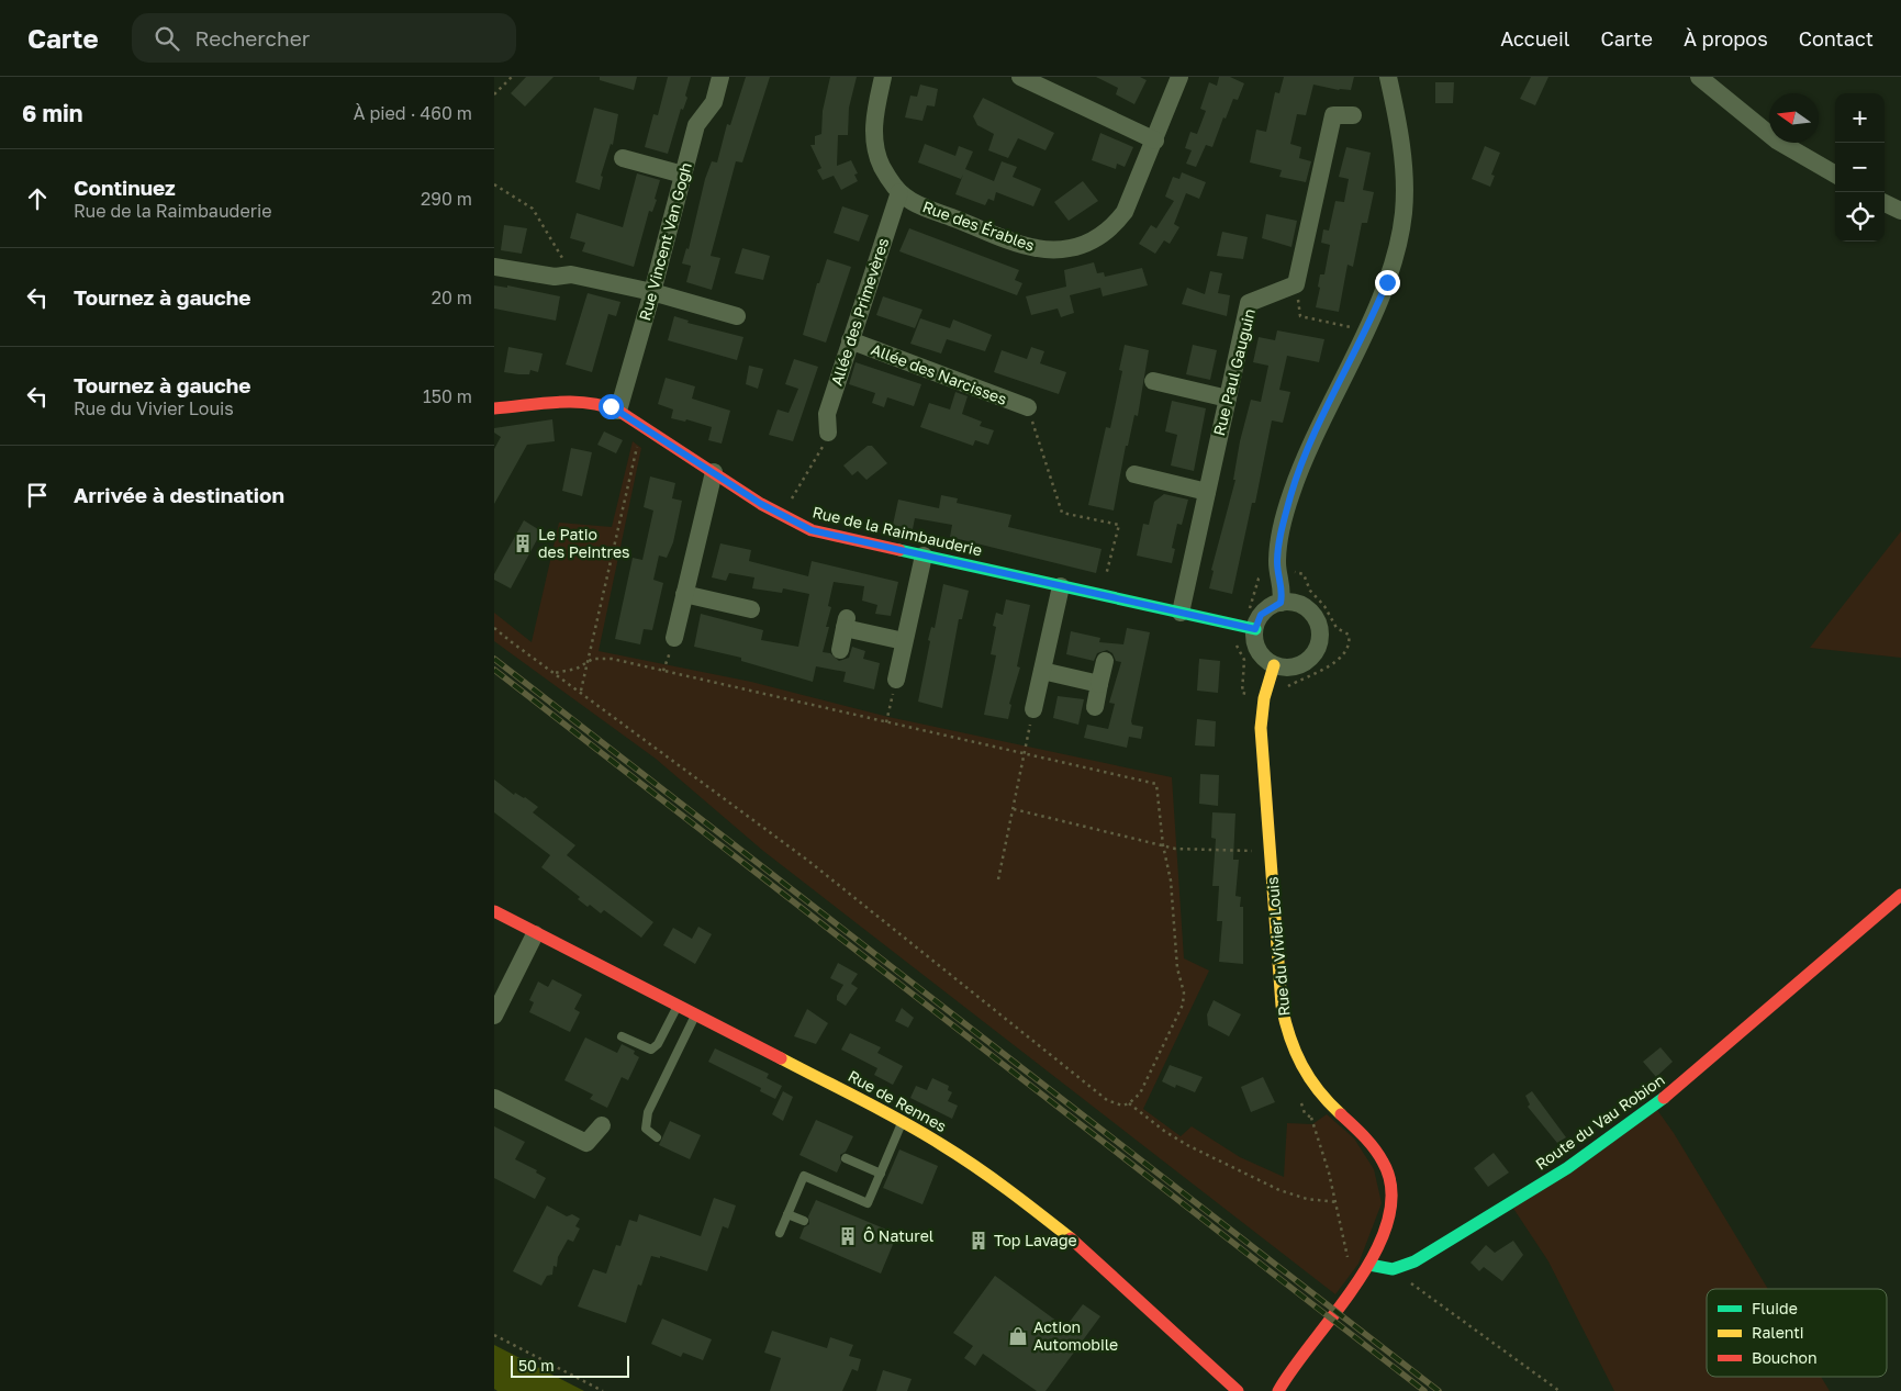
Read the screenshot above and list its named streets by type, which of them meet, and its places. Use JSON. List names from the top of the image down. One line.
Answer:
{"streets":{"street":["Rue des Érables","Rue Vincent Van Gogh","Allée des Primevères","Rue Paul Gauguin","Allée des Narcisses","Rue de la Raimbauderie","Rue du Vivier Louis","Rue de Rennes","Route du Vau Robion"]},"crossings":[["Rue des Érables","Allée des Primevères"],["Rue Vincent Van Gogh","Rue de la Raimbauderie"],["Allée des Primevères","Allée des Narcisses"],["Rue Paul Gauguin","Rue de la Raimbauderie"],["Rue de la Raimbauderie","Rue du Vivier Louis"]],"places":{"building":["Le Patio des Peintres","Ô Naturel","Top Lavage"],"shop":["Action Automobile"]},"legend":["Fluide","Ralenti","Bouchon"],"scale_bar":"50 m","north":"left","page":{"header":"Carte","search":"Rechercher","nav":["Accueil","Carte","À propos","Contact"],"heading":["6 min","À pied · 460 m"],"map_buttons":["+","−"],"list":[["Continuez","Rue de la Raimbauderie","290 m"],["Tournez à gauche","20 m"],["Tournez à gauche","Rue du Vivier Louis","150 m"],"Arrivée à destination"],"scale":"50 m"}}
